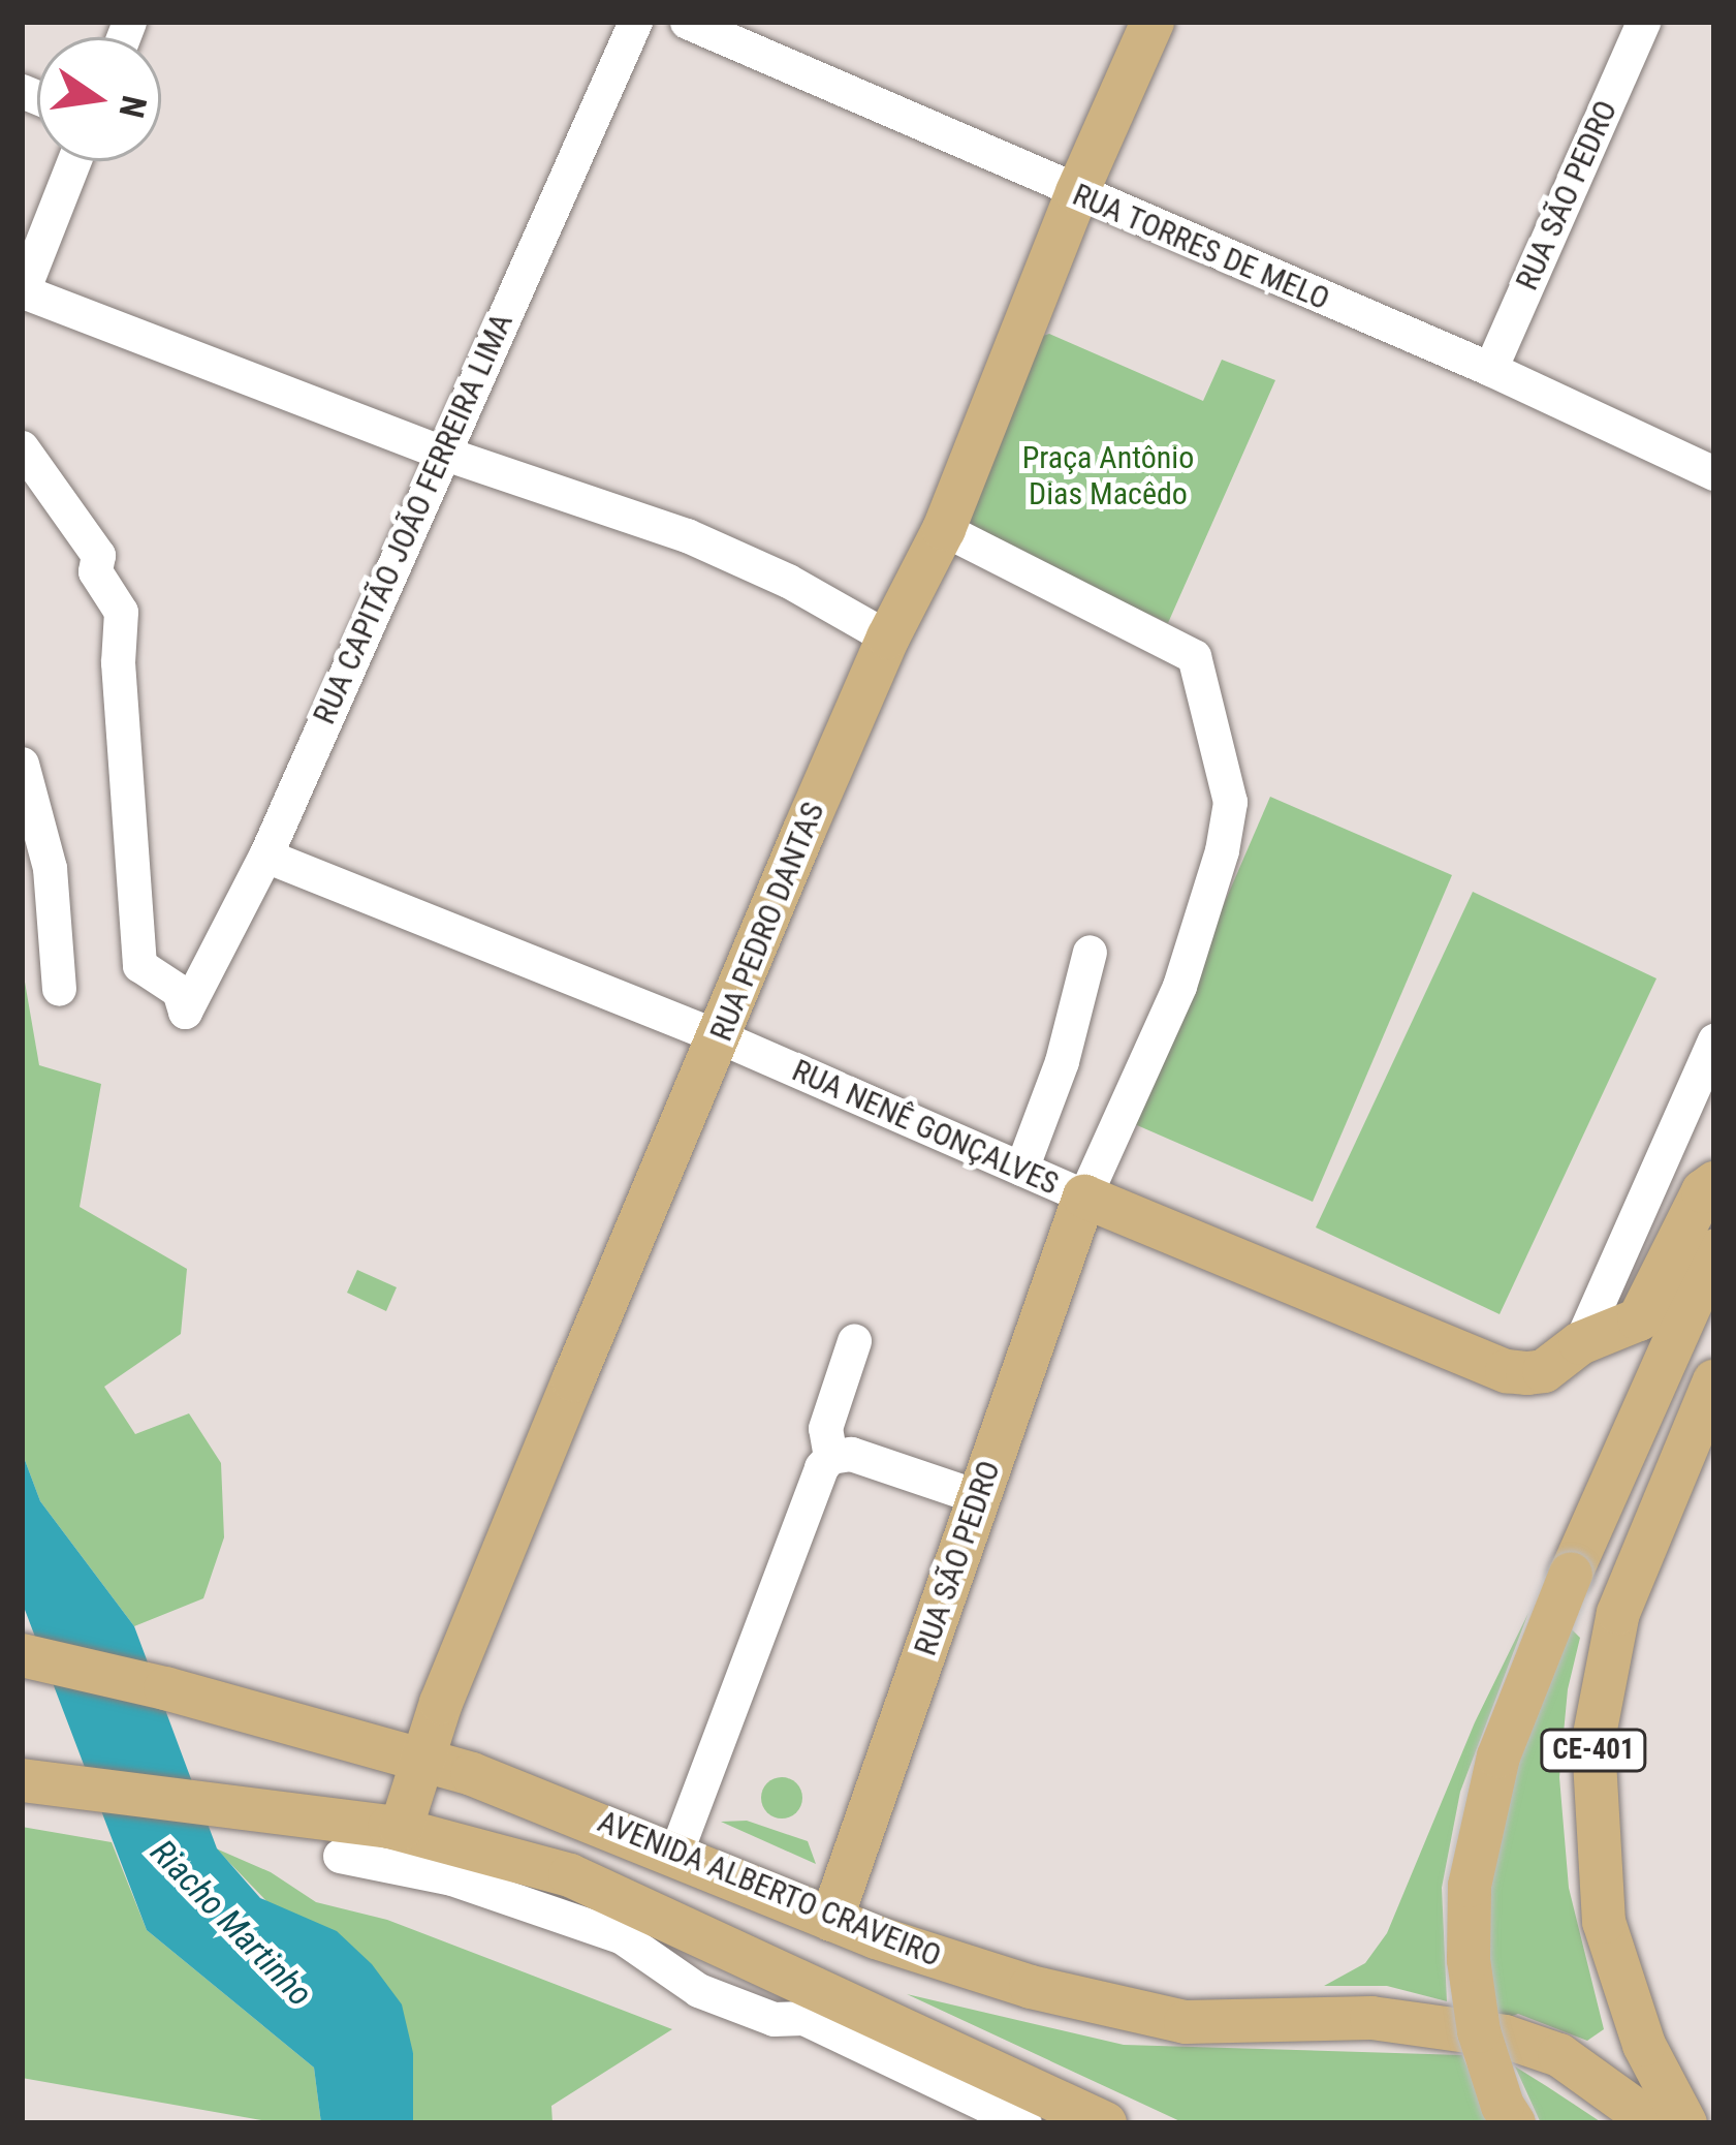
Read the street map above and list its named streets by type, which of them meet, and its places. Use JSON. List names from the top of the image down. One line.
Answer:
{"streets":{"main road":["RUA SÃO PEDRO","RUA PEDRO DANTAS","RUA NENÊ GONÇALVES","CE-401","AVENIDA ALBERTO CRAVEIRO"],"street":["RUA TORRES DE MELO","RUA CAPITÃO JOÃO FERREIRA LIMA"]},"crossings":[["RUA SÃO PEDRO","RUA TORRES DE MELO"],["RUA SÃO PEDRO","RUA NENÊ GONÇALVES"],["RUA SÃO PEDRO","AVENIDA ALBERTO CRAVEIRO"],["RUA TORRES DE MELO","RUA PEDRO DANTAS"],["RUA CAPITÃO JOÃO FERREIRA LIMA","RUA NENÊ GONÇALVES"],["RUA PEDRO DANTAS","RUA NENÊ GONÇALVES"],["RUA PEDRO DANTAS","AVENIDA ALBERTO CRAVEIRO"]],"water":["Riacho Martinho"],"parks":["Praça Antônio Dias Macêdo"],"north":"right"}
